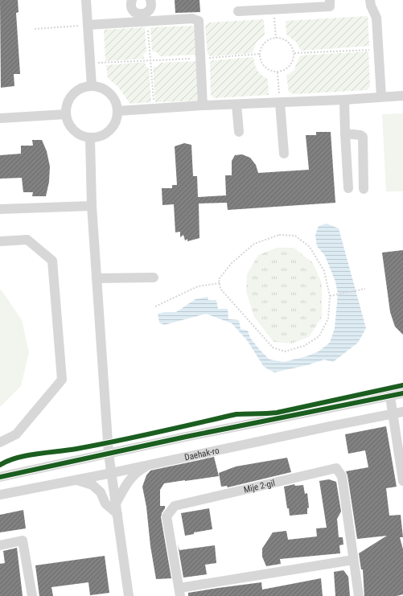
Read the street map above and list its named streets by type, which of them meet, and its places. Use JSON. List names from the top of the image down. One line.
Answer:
{"streets":{"street":["Daehak-ro","Mije 2-gil"]}}
